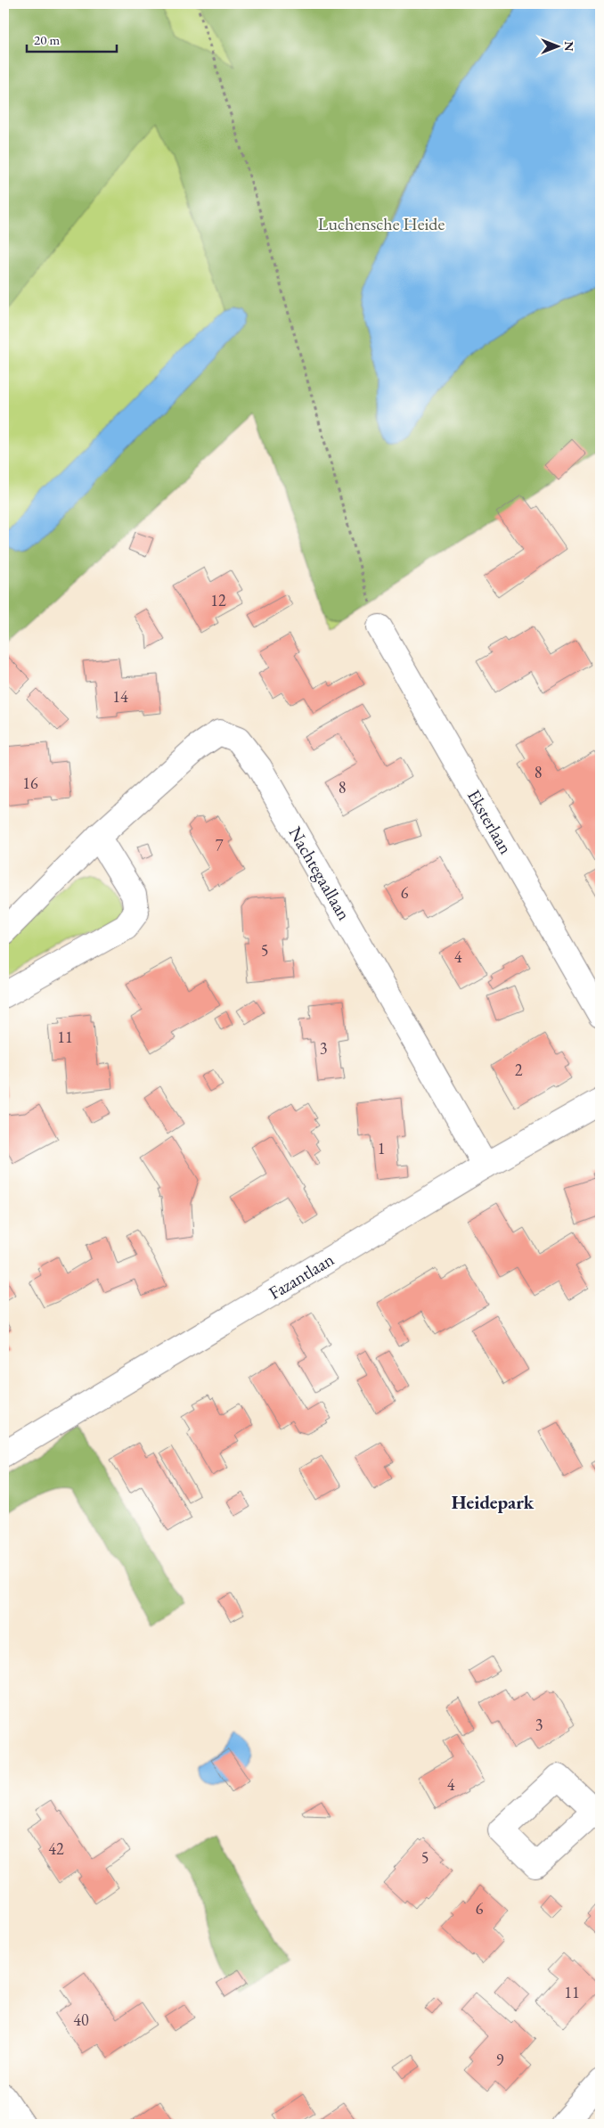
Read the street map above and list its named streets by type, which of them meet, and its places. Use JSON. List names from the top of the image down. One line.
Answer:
{"streets":{"street":["Eksterlaan","Nachtegaallaan","Fazantlaan"]},"crossings":[["Nachtegaallaan","Fazantlaan"]],"districts":["Heidepark"],"parks":["Luchensche Heide"],"house_numbers":["12","14","8","16","8","7","6","5","4","11","3","2","1","3","4","42","5","6","11","40","9"],"scale_bar":"20 m","north":"right"}
